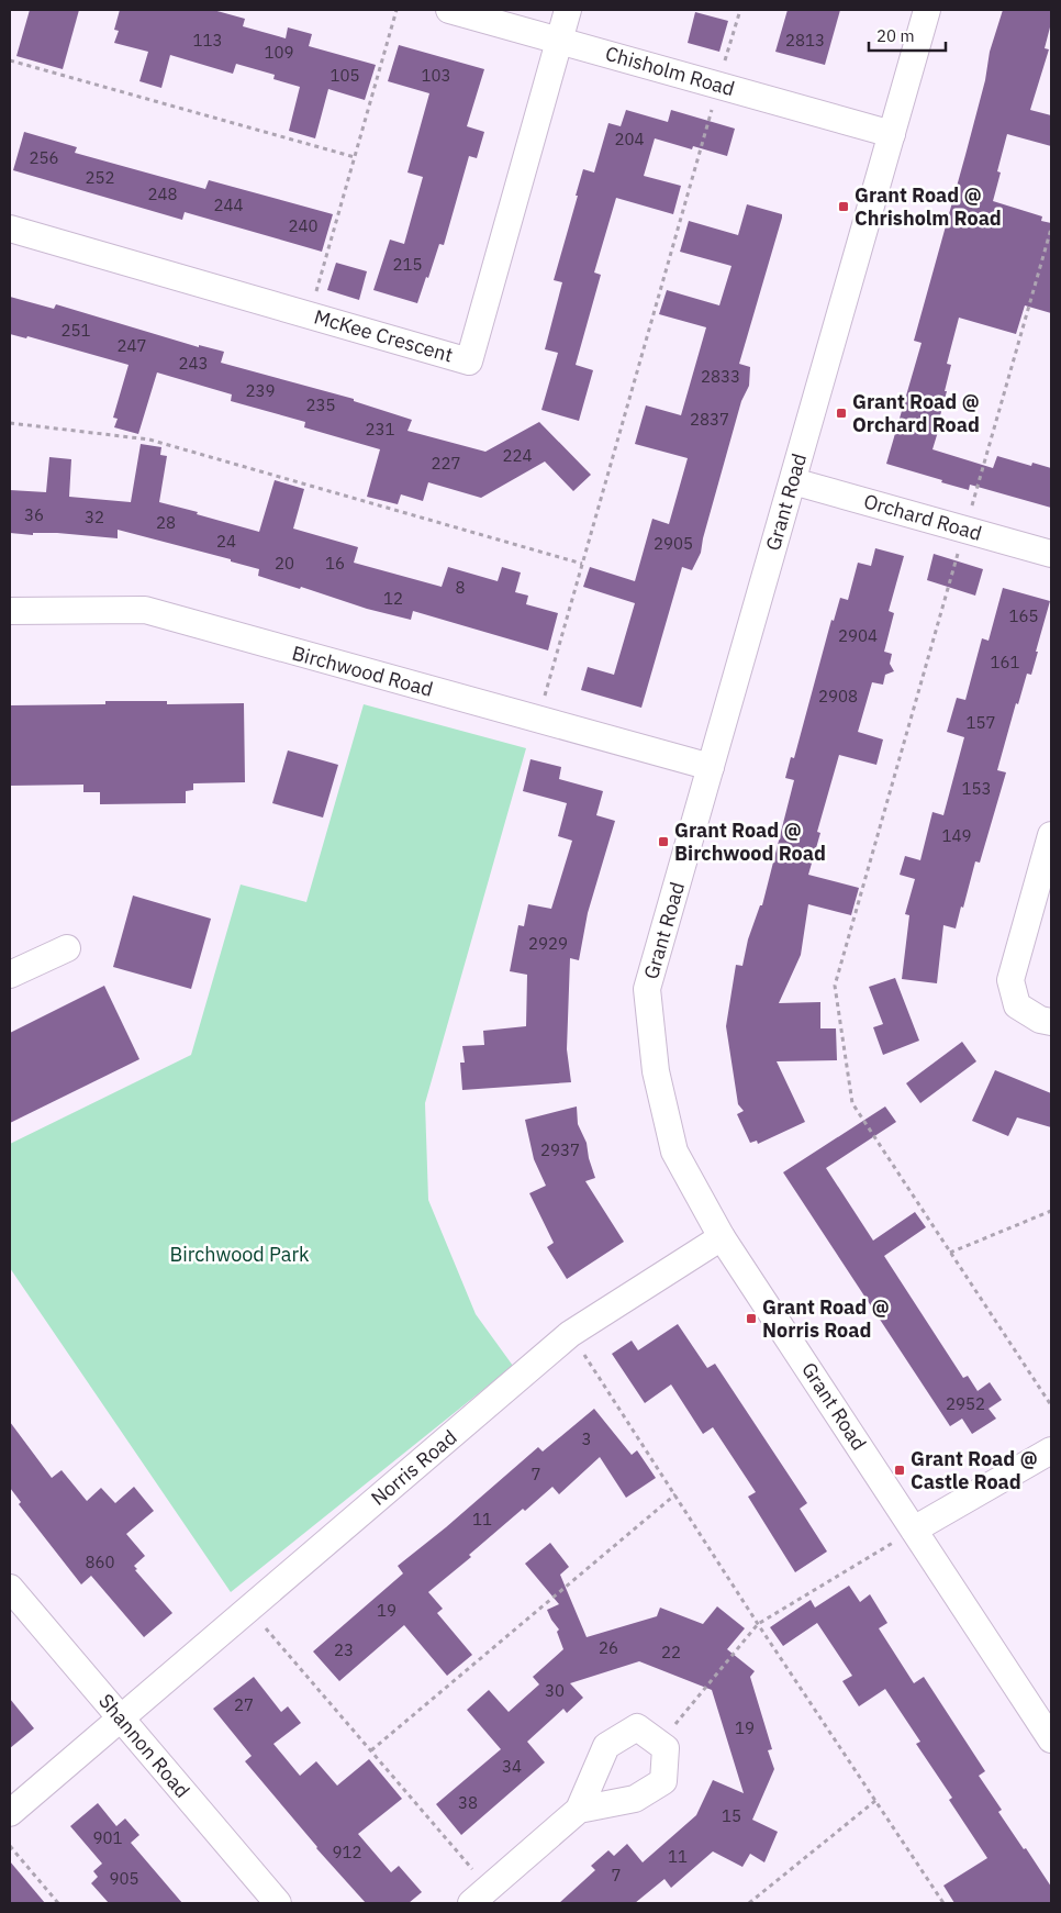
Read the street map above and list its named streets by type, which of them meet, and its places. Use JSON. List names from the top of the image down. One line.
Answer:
{"streets":{"street":["Chisholm Road","McKee Crescent","Grant Road","Orchard Road","Birchwood Road","Norris Road","Shannon Road"]},"crossings":[["Chisholm Road","McKee Crescent"],["Chisholm Road","Grant Road"],["Grant Road","Orchard Road"],["Grant Road","Birchwood Road"],["Grant Road","Norris Road"],["Norris Road","Shannon Road"]],"parks":["Birchwood Park"],"places":{"transit":["Grant Road @ Chrisholm Road","Grant Road @ Orchard Road","Grant Road @ Birchwood Road","Grant Road @ Norris Road","Grant Road @ Castle Road"]},"house_numbers":["113","2813","109","105","103","204","256","252","248","244","240","215","251","247","243","2833","239","235","2837","231","224","227","36","32","28","24","2905","20","16","8","12","165","2904","161","2908","157","153","149","2929","2937","2952","3","7","11","860","19","26","23","22","30","27","19","34","38","15","901","912","11","7","905"],"scale_bar":"20 m"}
